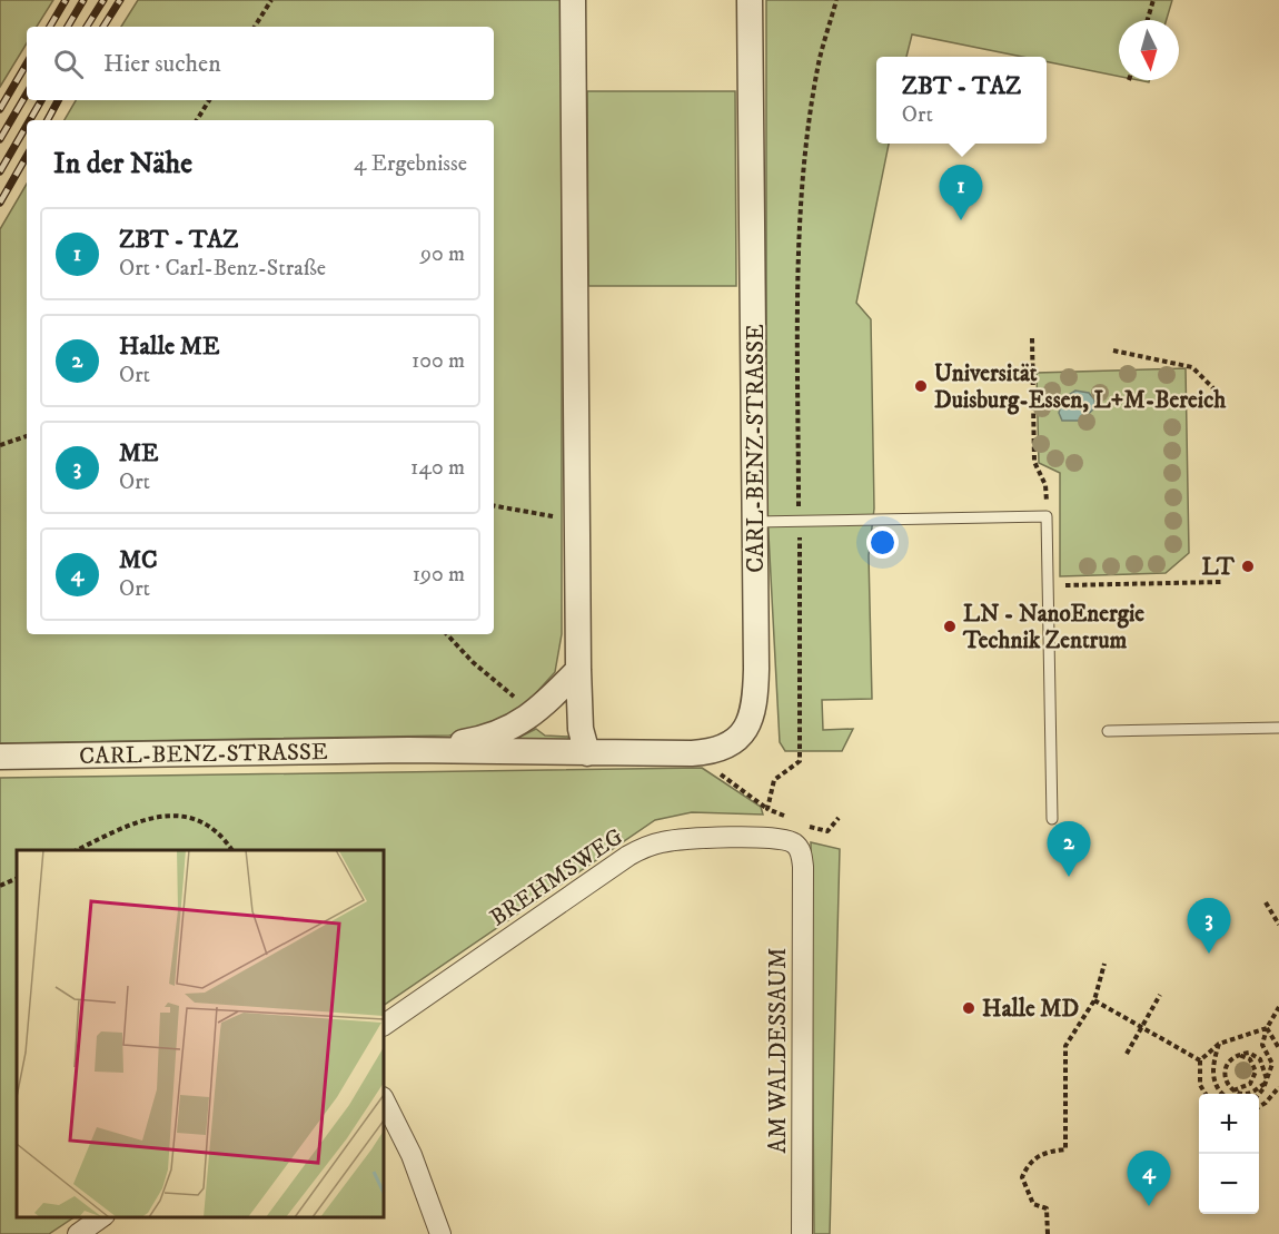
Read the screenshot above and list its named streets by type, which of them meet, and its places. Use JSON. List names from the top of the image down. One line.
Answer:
{"streets":{"street":["CARL-BENZ-STRASSE","BREHMSWEG","AM WALDESSAUM"]},"crossings":[["BREHMSWEG","AM WALDESSAUM"]],"places":["Universität Duisburg-Essen, L+M-Bereich","LT","LN - NanoEnergie Technik Zentrum","Halle MD"],"north":"bottom","page":{"search":"Hier suchen","popup":["ZBT - TAZ","Ort"],"heading":["In der Nähe","4 Ergebnisse"],"pins":["1","2","3","4"],"list":[{"mark":"1","name":"ZBT - TAZ","note":"Ort · Carl-Benz-Straße","value":"90 m"},{"mark":"2","name":"Halle ME","note":"Ort","value":"100 m"},{"mark":"3","name":"ME","note":"Ort","value":"140 m"},{"mark":"4","name":"MC","note":"Ort","value":"190 m"}],"map_buttons":["+","−"]}}
